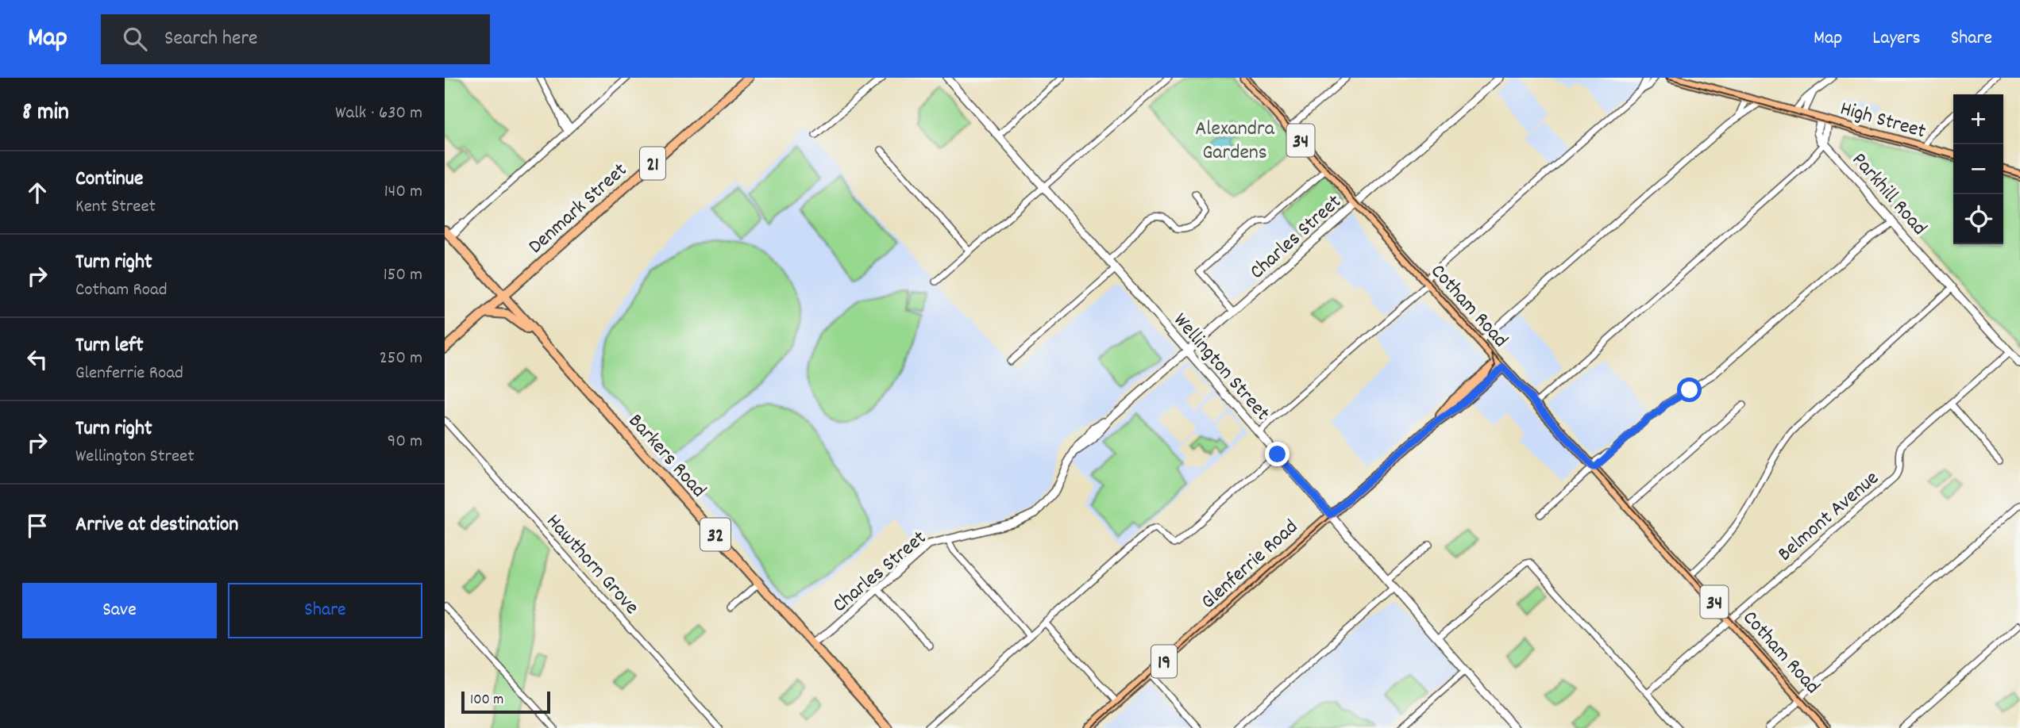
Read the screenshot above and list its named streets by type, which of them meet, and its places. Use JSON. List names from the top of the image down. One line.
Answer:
{"streets":{"main road":["High Street","34","21","Denmark Street","Cotham Road","Barkers Road","32","Glenferrie Road","19"],"street":["Parkhill Road","Charles Street","Wellington Street","Belmont Avenue","Hawthorn Grove"]},"crossings":[["High Street","Parkhill Road"],["21","Denmark Street"],["21","Barkers Road"],["Parkhill Road","Belmont Avenue"],["Denmark Street","Barkers Road"],["Charles Street","Cotham Road"],["Charles Street","Wellington Street"],["Charles Street","Barkers Road"],["Cotham Road","Belmont Avenue"],["Cotham Road","Glenferrie Road"],["Wellington Street","Glenferrie Road"]],"parks":["Alexandra Gardens"],"scale_bar":"100 m","page":{"header":"Map","search":"Search here","nav":["Map","Layers","Share"],"heading":["8 min","Walk · 630 m"],"map_buttons":["+","−"],"list":[["Continue","Kent Street","140 m"],["Turn right","Cotham Road","150 m"],["Turn left","Glenferrie Road","250 m"],["Turn right","Wellington Street","90 m"],"Arrive at destination"],"buttons":["Save","Share"],"scale":"100 m"}}
